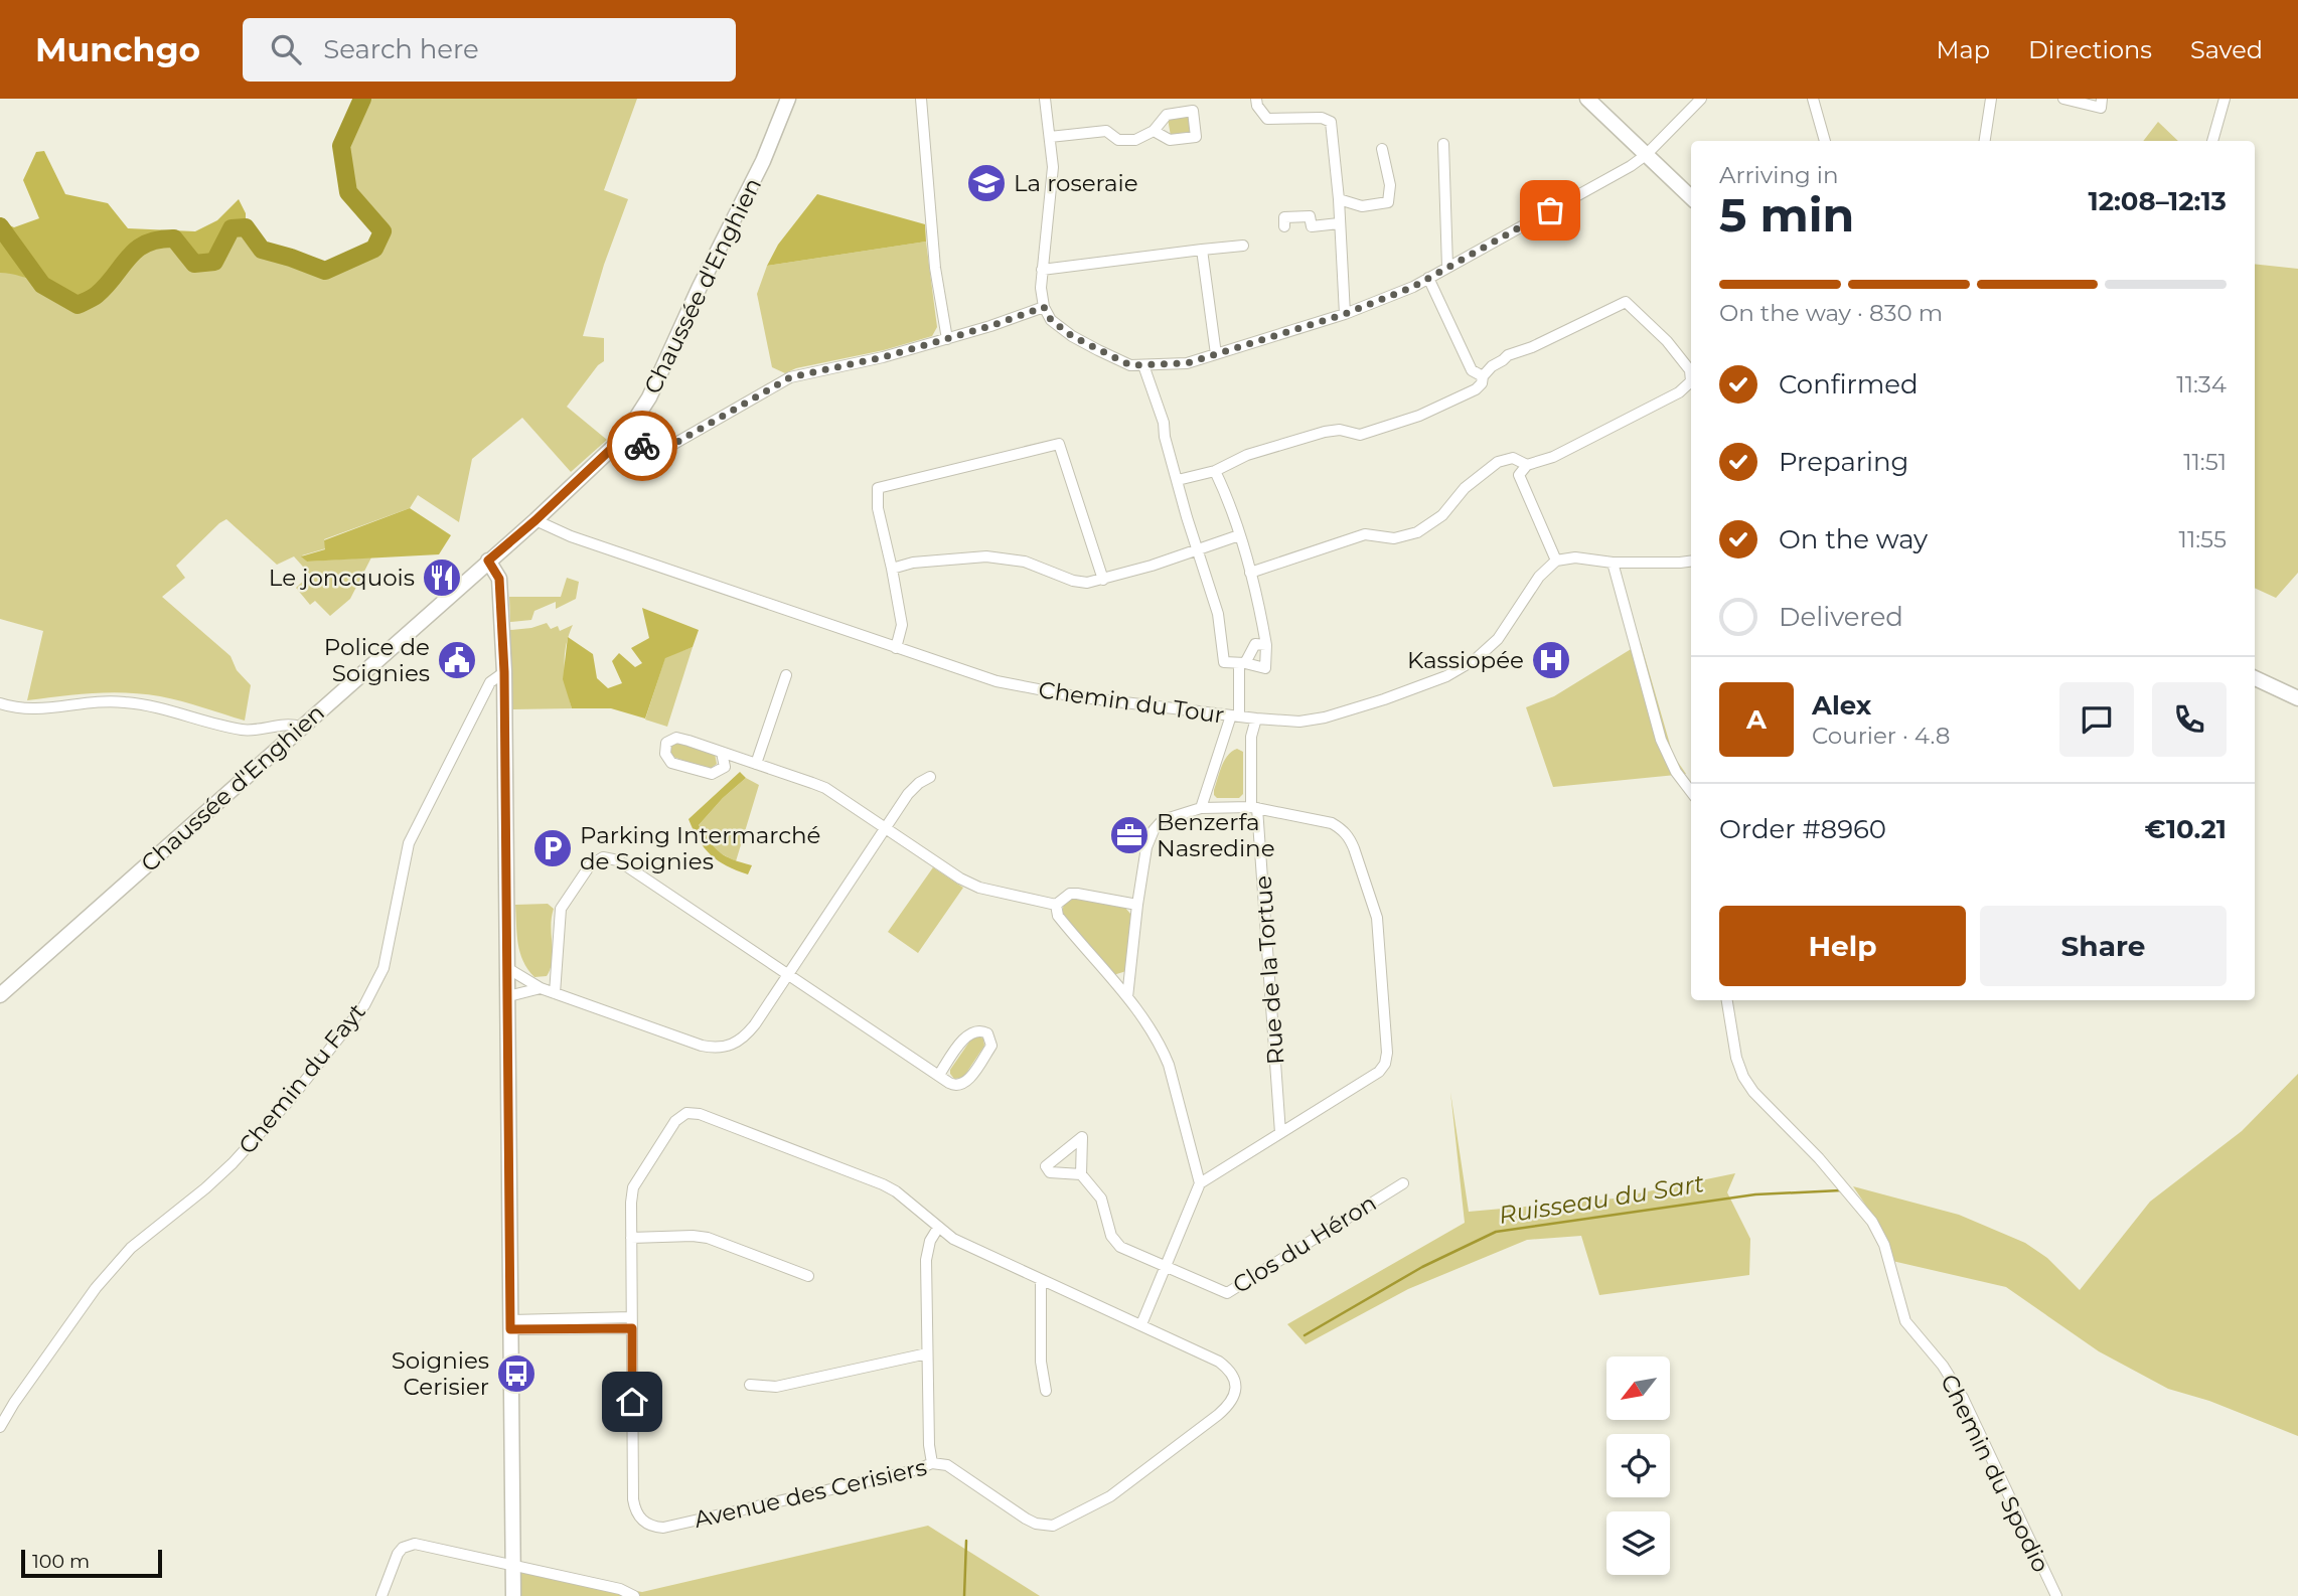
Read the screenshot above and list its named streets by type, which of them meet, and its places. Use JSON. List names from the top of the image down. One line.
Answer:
{"streets":{"main road":["Chaussée d'Enghien"],"street":["Chemin du Tour","Rue de la Tortue","Chemin du Fayt","Clos du Héron","Chemin du Spodio","Avenue des Cerisiers"]},"crossings":[["Chaussée d'Enghien","Chemin du Tour"],["Chemin du Tour","Rue de la Tortue"]],"water":["Ruisseau du Sart"],"places":{"school or university":["La roseraie"],"restaurant":["Le joncquois"],"public building":["Police de Soignies"],"hospital":["Kassiopée"],"office":["Benzerfa Nasredine"],"parking":["Parking Intermarché de Soignies"],"bus stop":["Soignies Cerisier"]},"scale_bar":"100 m","north":"bottom left","page":{"header":"Munchgo","search":"Search here","nav":["Map","Directions","Saved"],"heading":["5 min","Arriving in","12:08–12:13"],"panel":["Alex","Courier · 4.8","Order #8960","€10.21"],"bar":"On the way · 830 m","list":[["Confirmed","11:34"],["Preparing","11:51"],["On the way","11:55"],"Delivered"],"round":"A","buttons":["Help","Share"],"scale":"100 m"}}
